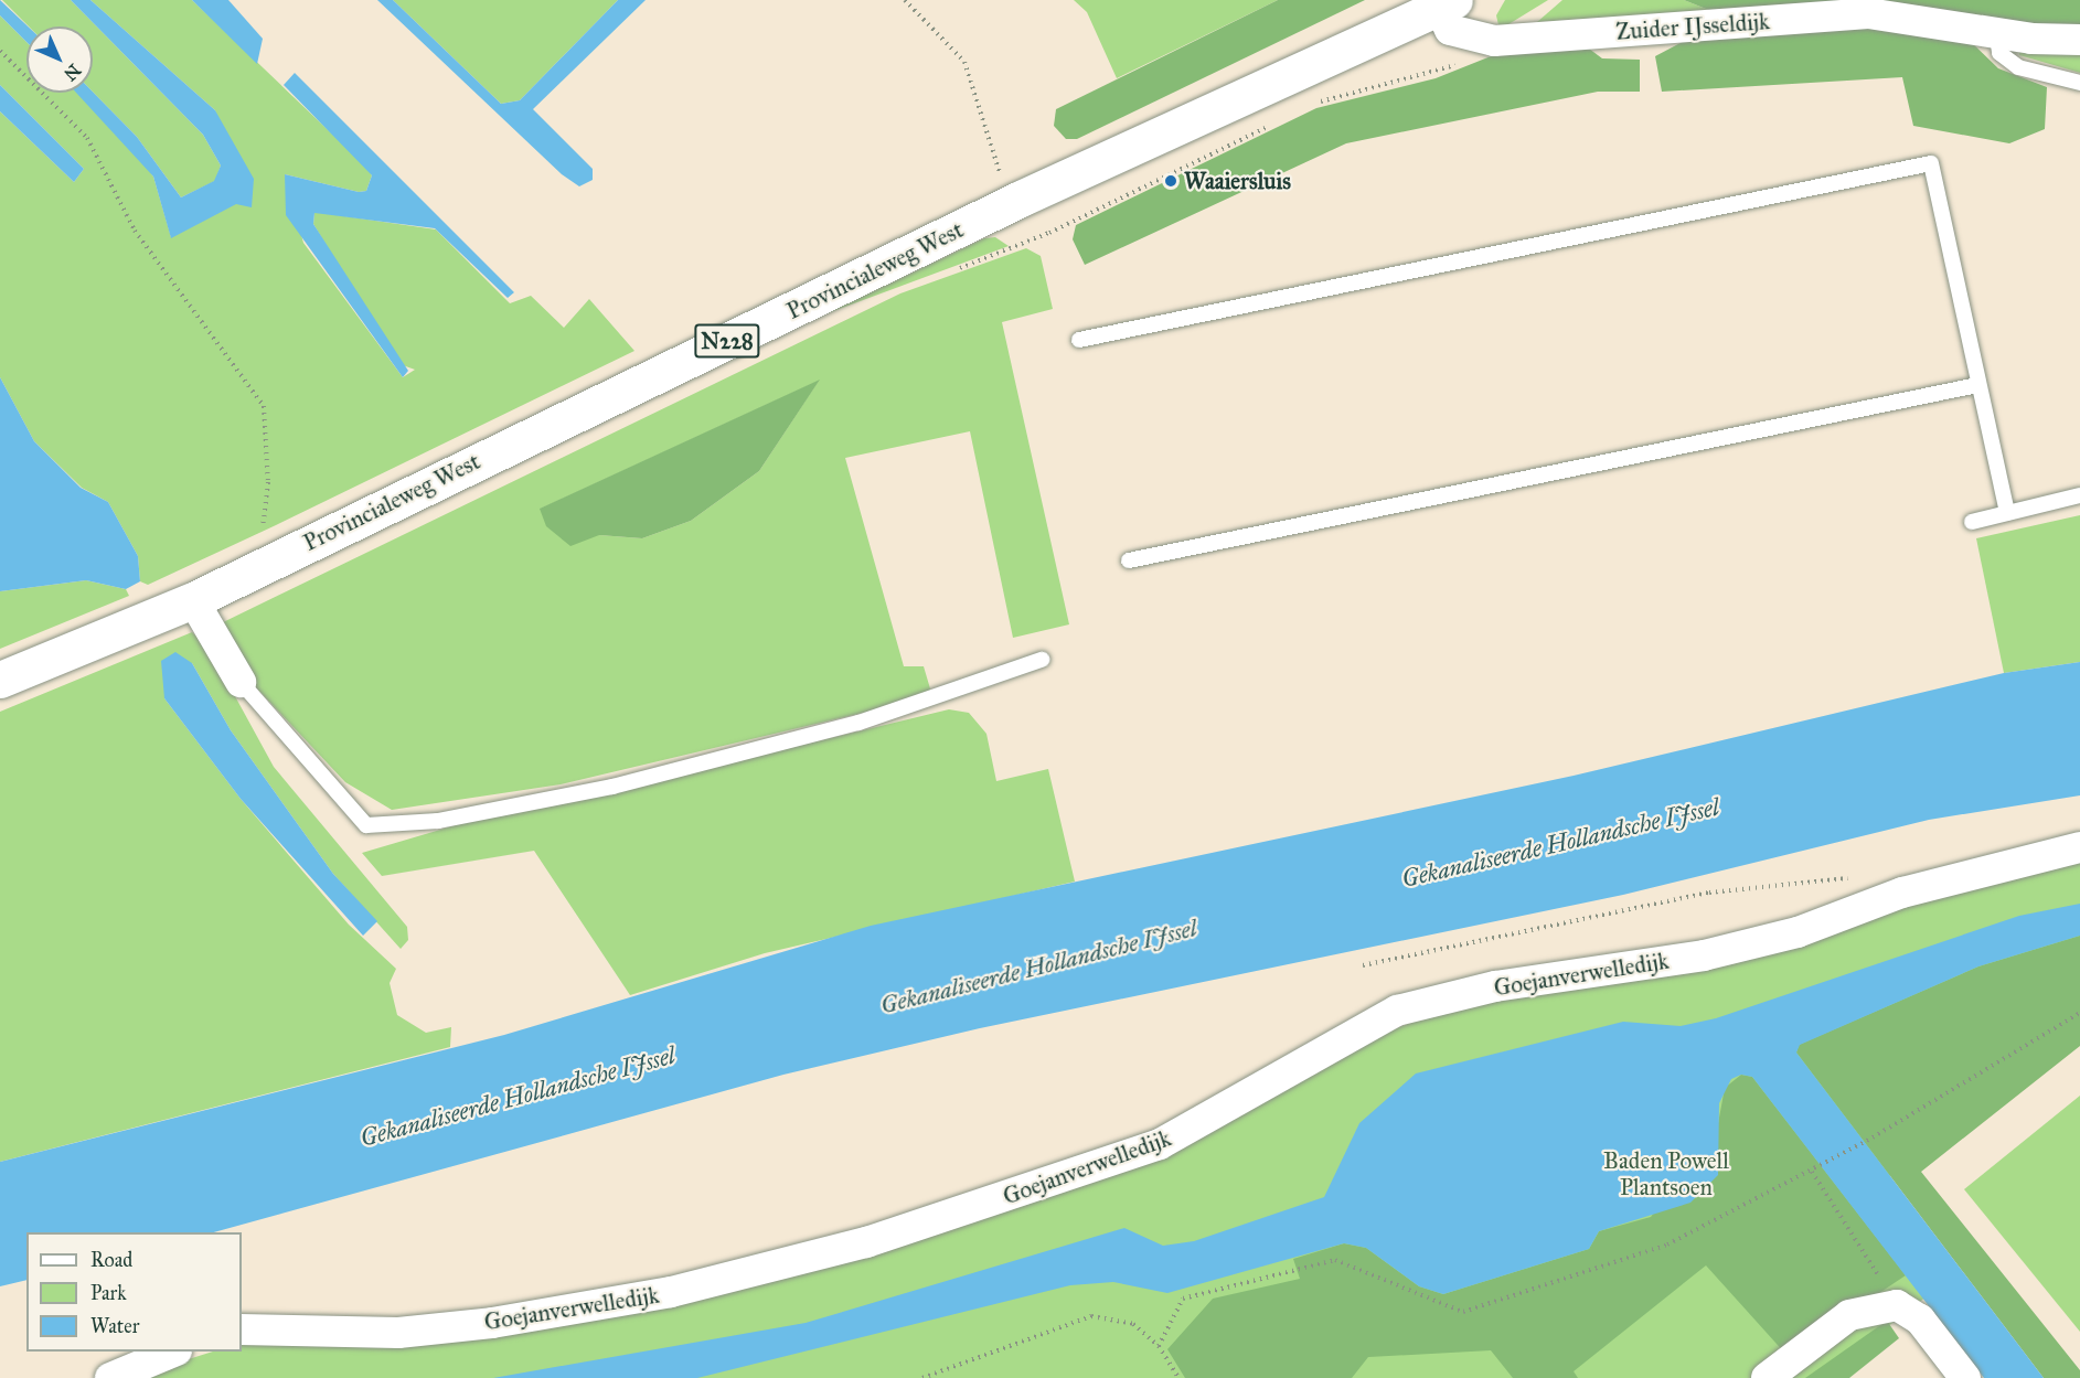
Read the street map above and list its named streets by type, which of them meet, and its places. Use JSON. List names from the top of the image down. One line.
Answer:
{"streets":{"main road":["Provincialeweg West","N228"],"street":["Zuider IJsseldijk","Goejanverwelledijk"]},"crossings":[["Zuider IJsseldijk","Provincialeweg West"]],"water":["Gekanaliseerde Hollandsche IJssel"],"parks":["Baden Powell Plantsoen"],"places":["Waaiersluis"],"legend":["Road","Park","Water"],"north":"bottom right"}
